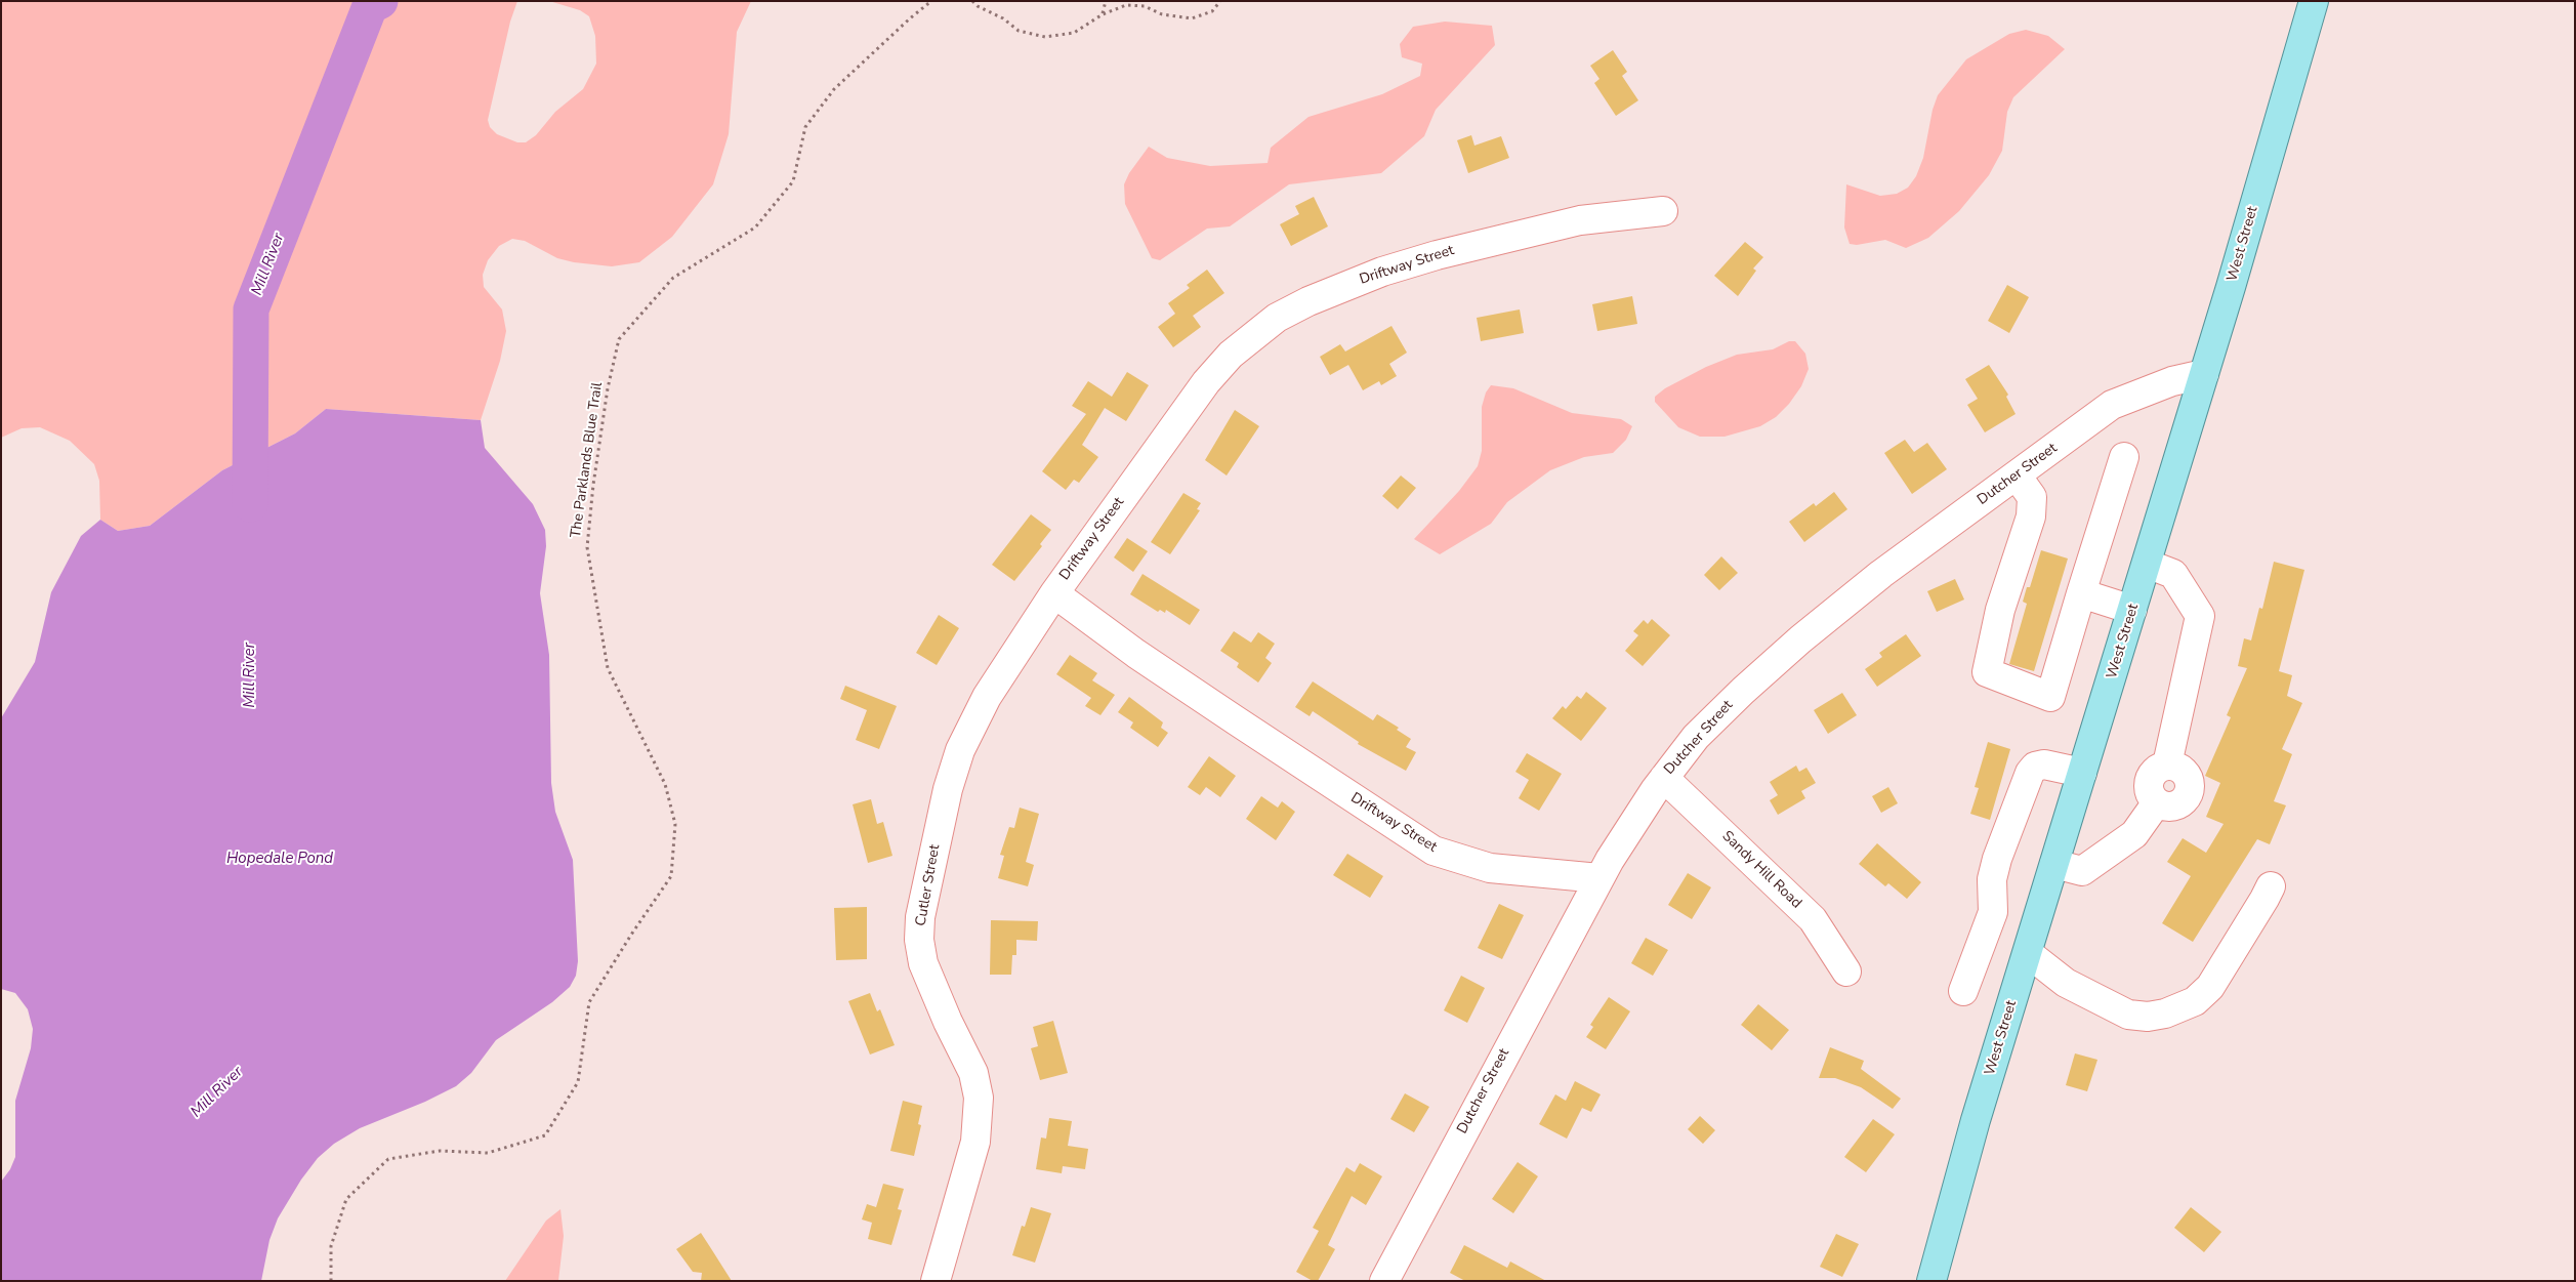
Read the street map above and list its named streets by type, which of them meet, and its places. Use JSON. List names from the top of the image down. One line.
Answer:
{"streets":{"main road":["West Street"],"street":["Driftway Street","Dutcher Street","Sandy Hill Road","Cutler Street"],"path":["The Parklands Blue Trail"]},"crossings":[["West Street","Dutcher Street"],["Driftway Street","Dutcher Street"],["Driftway Street","Cutler Street"],["Dutcher Street","Sandy Hill Road"]],"water":["Mill River","Hopedale Pond"]}
